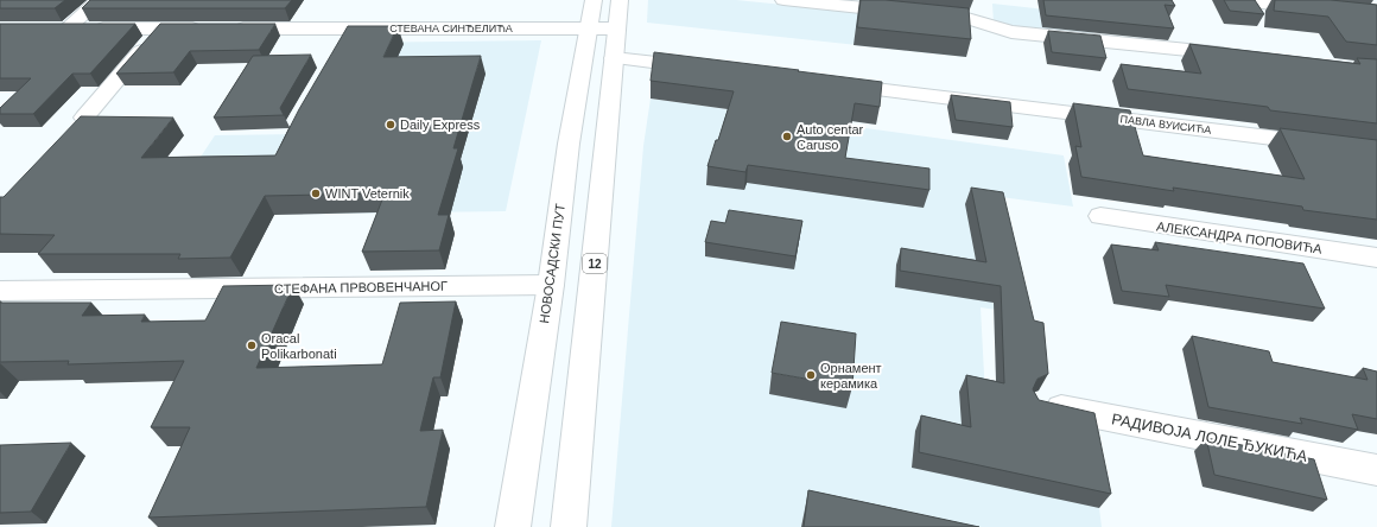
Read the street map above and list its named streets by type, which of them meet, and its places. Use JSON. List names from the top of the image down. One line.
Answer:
{"streets":{"street":["СТЕВАНА СИНЂЕЛИЋА","ПАВЛА ВУИСИЋА","АЛЕКСАНДРА ПОПОВИЋА","НОВОСАДСКИ ПУТ","12","СТЕФАНА ПРВОВЕНЧАНОГ","РАДИВОЈА ЛОЛЕ ЂУКИЋА"]},"crossings":[["СТЕВАНА СИНЂЕЛИЋА","НОВОСАДСКИ ПУТ"],["СТЕВАНА СИНЂЕЛИЋА","12"],["НОВОСАДСКИ ПУТ","СТЕФАНА ПРВОВЕНЧАНОГ"]],"places":["Daily Express","Auto centar Caruso","WINT Veternik","Oracal Polikarbonati","Орнамент керамика"]}
